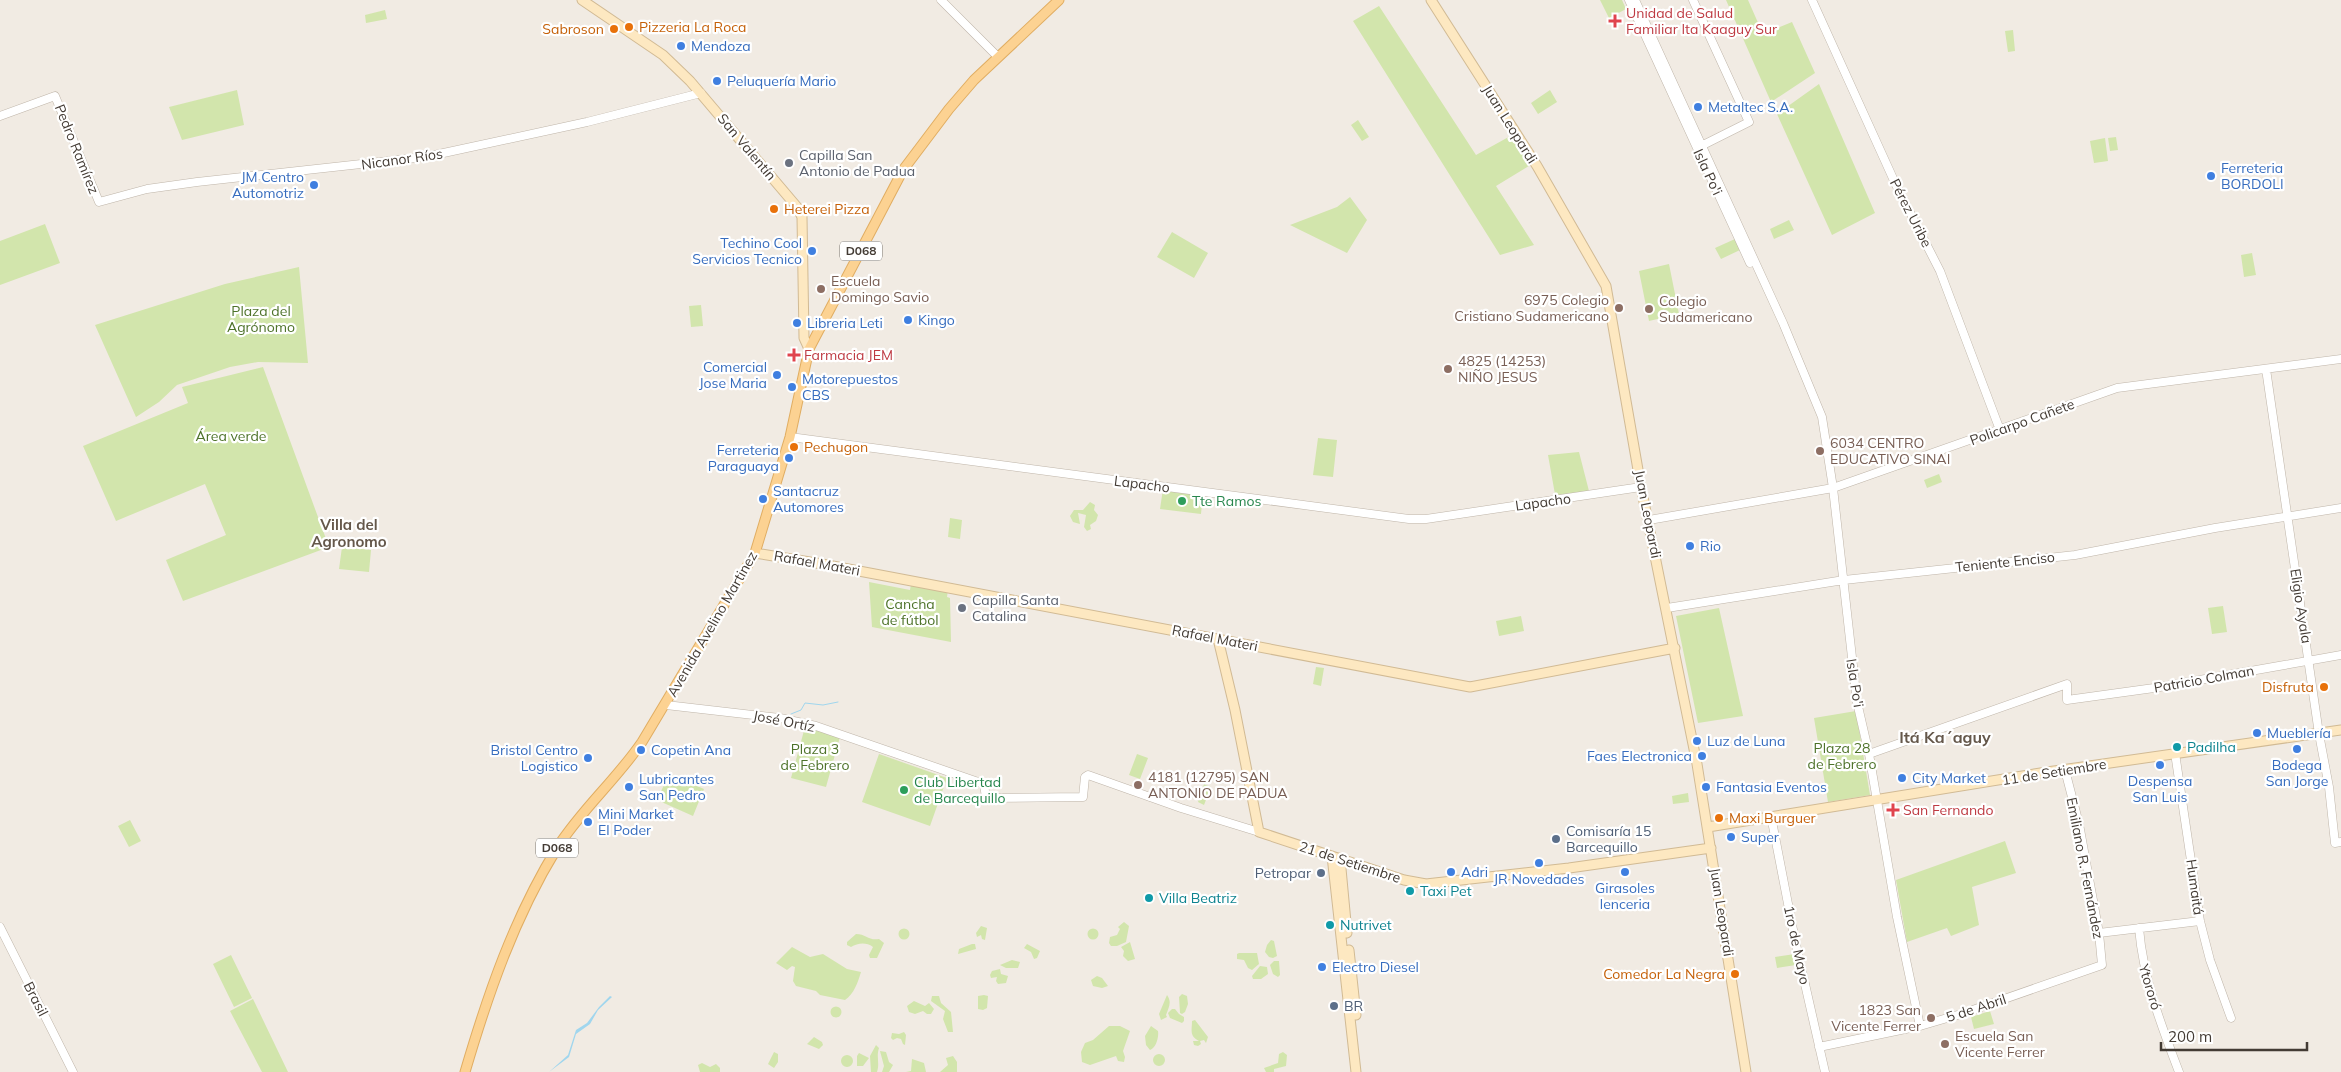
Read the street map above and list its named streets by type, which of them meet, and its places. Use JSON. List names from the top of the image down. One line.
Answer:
{"streets":{"main road":["Juan Leopardi","San Valentín","D068","Rafael Materi","Avenida Avelino Martinez","11 de Setiembre","21 de Setiembre"],"street":["Pedro Ramírez","Nicanor Ríos","Isla Po'i","Pérez Uribe","Policarpo Cañete","Lapacho","Teniente Enciso","Eligio Ayala","Patricio Colman","José Ortíz","Emiliano R. Fernández","Humaitá","1ro de Mayo","Ytororó","Brasil","5 de Abril"]},"crossings":[["Juan Leopardi","Policarpo Cañete"],["Juan Leopardi","Lapacho"],["Juan Leopardi","Teniente Enciso"],["Juan Leopardi","Rafael Materi"],["Juan Leopardi","11 de Setiembre"],["Juan Leopardi","21 de Setiembre"],["San Valentín","Nicanor Ríos"],["San Valentín","Avenida Avelino Martinez"],["Pedro Ramírez","Nicanor Ríos"],["Isla Po'i","Policarpo Cañete"],["Isla Po'i","Teniente Enciso"],["Isla Po'i","Patricio Colman"],["Isla Po'i","11 de Setiembre"],["Isla Po'i","5 de Abril"],["Pérez Uribe","Policarpo Cañete"],["Policarpo Cañete","Eligio Ayala"],["Lapacho","Avenida Avelino Martinez"],["Teniente Enciso","Eligio Ayala"],["Rafael Materi","Avenida Avelino Martinez"],["Eligio Ayala","Patricio Colman"],["Eligio Ayala","11 de Setiembre"],["Avenida Avelino Martinez","José Ortíz"],["José Ortíz","21 de Setiembre"],["11 de Setiembre","Emiliano R. Fernández"],["11 de Setiembre","Humaitá"],["11 de Setiembre","1ro de Mayo"],["Emiliano R. Fernández","5 de Abril"],["1ro de Mayo","5 de Abril"]],"districts":["Villa del Agronomo","Itá Ka´aguy"],"parks":["Plaza del Agrónomo","Área verde","Cancha de fútbol","Plaza 28 de Febrero","Plaza 3 de Febrero"],"places":{"health":["Unidad de Salud Familiar Ita Kaaguy Sur","Farmacia JEM","San Fernando"],"other":["Pizzeria La Roca","Sabroson","Mendoza","Peluquería Mario","Metaltec S.A.","Capilla San Antonio de Padua","Ferreteria BORDOLI","JM Centro Automotriz","Heterei Pizza","Techino Cool Servicios Tecnico","Escuela Domingo Savio","6975 Colegio Cristiano Sudamericano","Colegio Sudamericano","Kingo","Libreria Leti","4825 (14253) NIÑO JESUS","Comercial Jose Maria","Motorepuestos CBS","Pechugon","6034 CENTRO EDUCATIVO SINAI","Ferreteria Paraguaya","Santacruz Automores","Tte Ramos","Rio","Capilla Santa Catalina","Disfruta","Mueblería","Luz de Luna","Padilha","Bodega San Jorge","Copetin Ana","Faes Electronica","Bristol Centro Logistico","Despensa San Luis","City Market","4181 (12795) SAN ANTONIO DE PADUA","Lubricantes San Pedro","Fantasia Eventos","Club Libertad de Barcequillo","Maxi Burguer","Mini Market El Poder","Super","Comisaría 15 Barcequillo","JR Novedades","Adri","Girasoles lenceria","Petropar","Taxi Pet","Villa Beatriz","Nutrivet","Electro Diesel","Comedor La Negra","BR","1823 San Vicente Ferrer","Escuela San Vicente Ferrer"]},"scale_bar":"200 m"}
